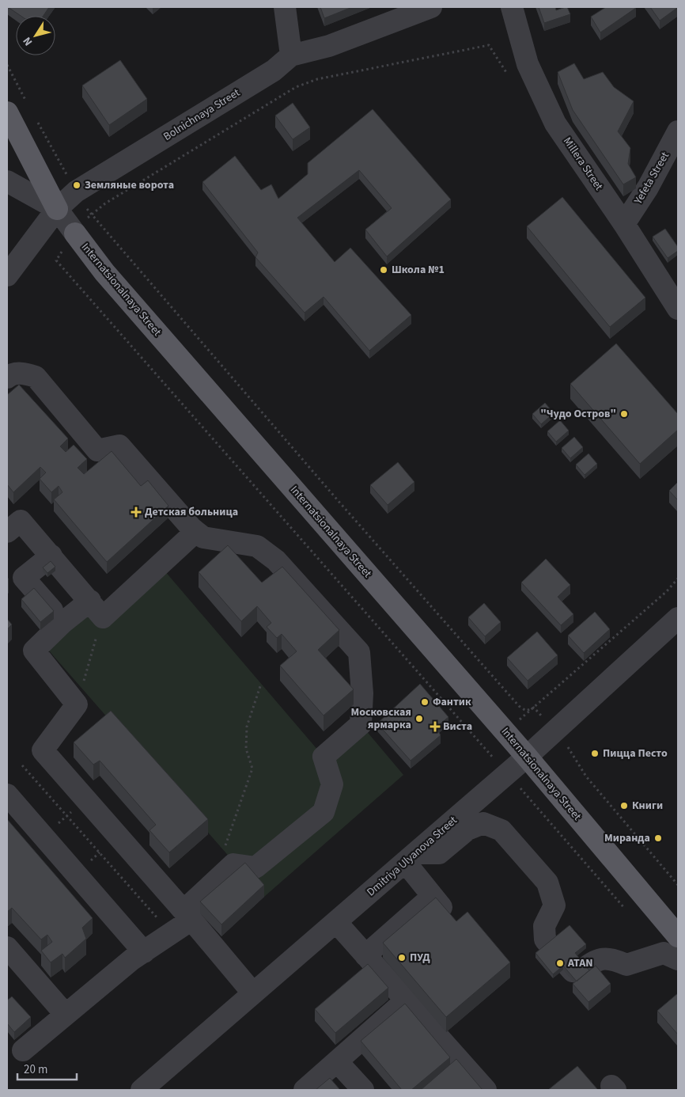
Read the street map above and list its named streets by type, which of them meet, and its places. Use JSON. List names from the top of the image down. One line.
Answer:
{"streets":{"main road":["Internatsionalnaya Street"],"street":["Bolnichnaya Street","Millera Street","Yefeta Street","Dmitriya Ulyanova Street"]},"crossings":[["Bolnichnaya Street","Internatsionalnaya Street"],["Millera Street","Yefeta Street"],["Internatsionalnaya Street","Dmitriya Ulyanova Street"]],"places":{"other":["Земляные ворота","Школа №1","\"Чудо Остров\"","Фантик","Московская ярмарка","Пицца Песто","Книги","Миранда","ПУД","ATAN"],"health":["Детская больница","Виста"]},"scale_bar":"20 m","north":"bottom left"}
